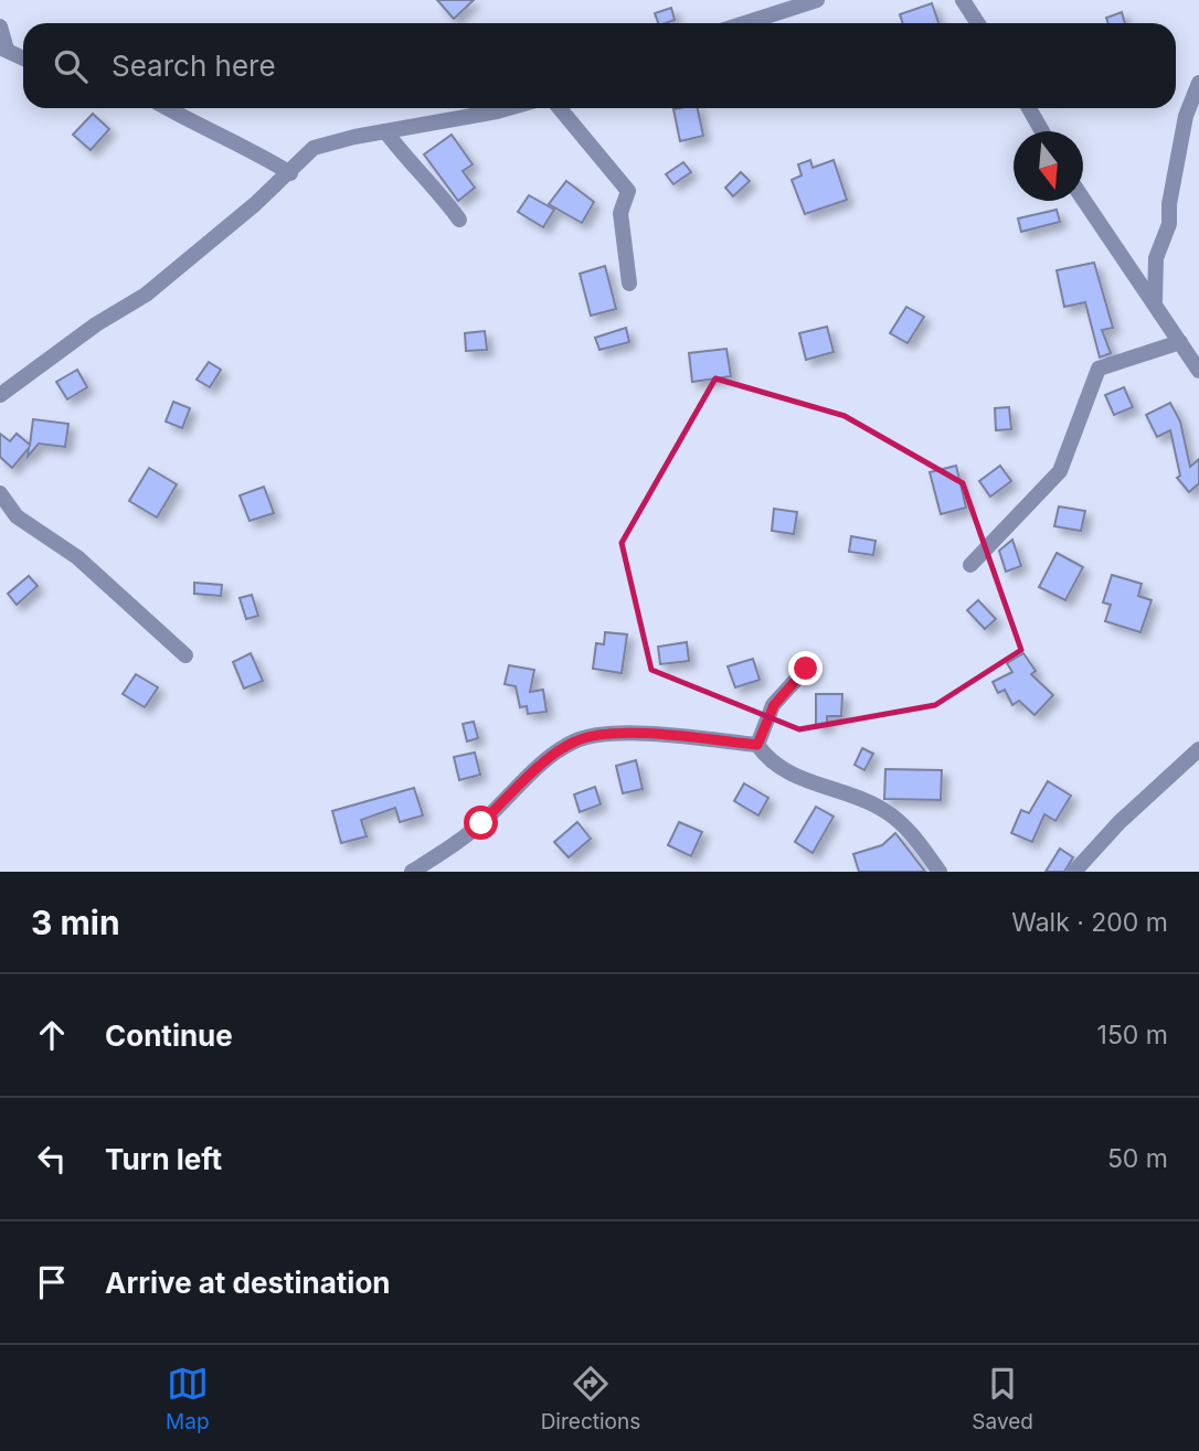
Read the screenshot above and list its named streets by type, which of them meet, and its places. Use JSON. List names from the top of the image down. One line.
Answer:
{"north":"bottom","page":{"search":"Search here","heading":["3 min","Walk · 200 m"],"list":[["Continue","150 m"],["Turn left","50 m"],"Arrive at destination"],"nav":["Map","Directions","Saved"]}}
